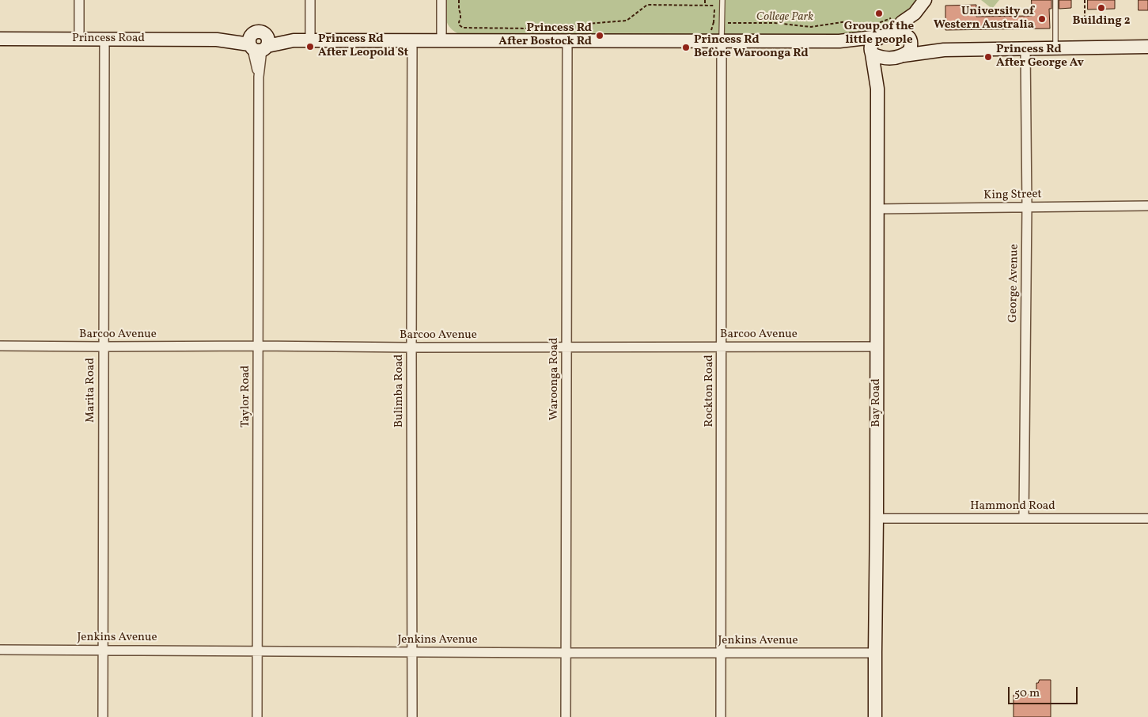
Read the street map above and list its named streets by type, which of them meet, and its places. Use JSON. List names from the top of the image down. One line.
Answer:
{"streets":{"street":["Princess Road","King Street","George Avenue","Barcoo Avenue","Waroonga Road","Marita Road","Bulimba Road","Rockton Road","Taylor Road","Bay Road","Hammond Road","Jenkins Avenue"]},"crossings":[["Princess Road","Waroonga Road"],["Princess Road","Marita Road"],["Princess Road","Bulimba Road"],["Princess Road","Rockton Road"],["Princess Road","Taylor Road"],["Princess Road","Bay Road"],["King Street","George Avenue"],["King Street","Bay Road"],["George Avenue","Hammond Road"],["Barcoo Avenue","Waroonga Road"],["Barcoo Avenue","Marita Road"],["Barcoo Avenue","Bulimba Road"],["Barcoo Avenue","Rockton Road"],["Barcoo Avenue","Taylor Road"],["Barcoo Avenue","Bay Road"],["Waroonga Road","Jenkins Avenue"],["Marita Road","Jenkins Avenue"],["Bulimba Road","Jenkins Avenue"],["Rockton Road","Jenkins Avenue"],["Taylor Road","Jenkins Avenue"],["Bay Road","Hammond Road"],["Bay Road","Jenkins Avenue"]],"parks":["College Park"],"places":["Building 2","Group of the little people","University of Western Australia","Princess Rd After Bostock Rd","Princess Rd After Leopold St","Princess Rd Before Waroonga Rd","Princess Rd After George Av"],"scale_bar":"50 m"}
